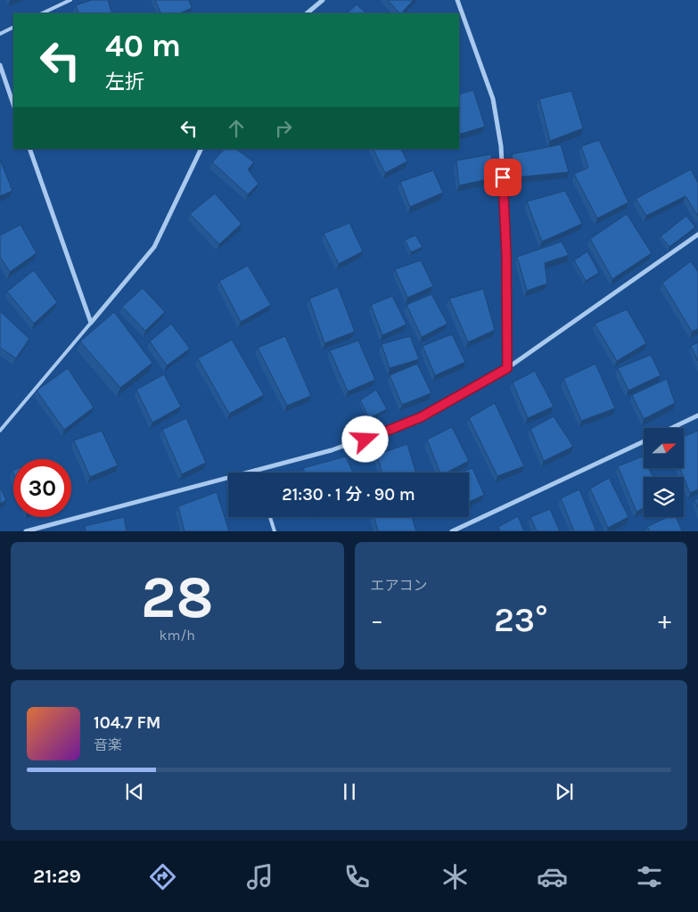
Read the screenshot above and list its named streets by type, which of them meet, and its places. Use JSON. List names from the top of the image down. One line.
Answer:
{"north":"right","page":{"turn":["40 m","左折"],"limit":"30","trip":"21:30 · 1 分 · 90 m","tile":[["28","km/h"],"エアコン"],"heat":["−","23°","+"],"song":["104.7 FM","音楽"],"tabs":"21:29"}}
